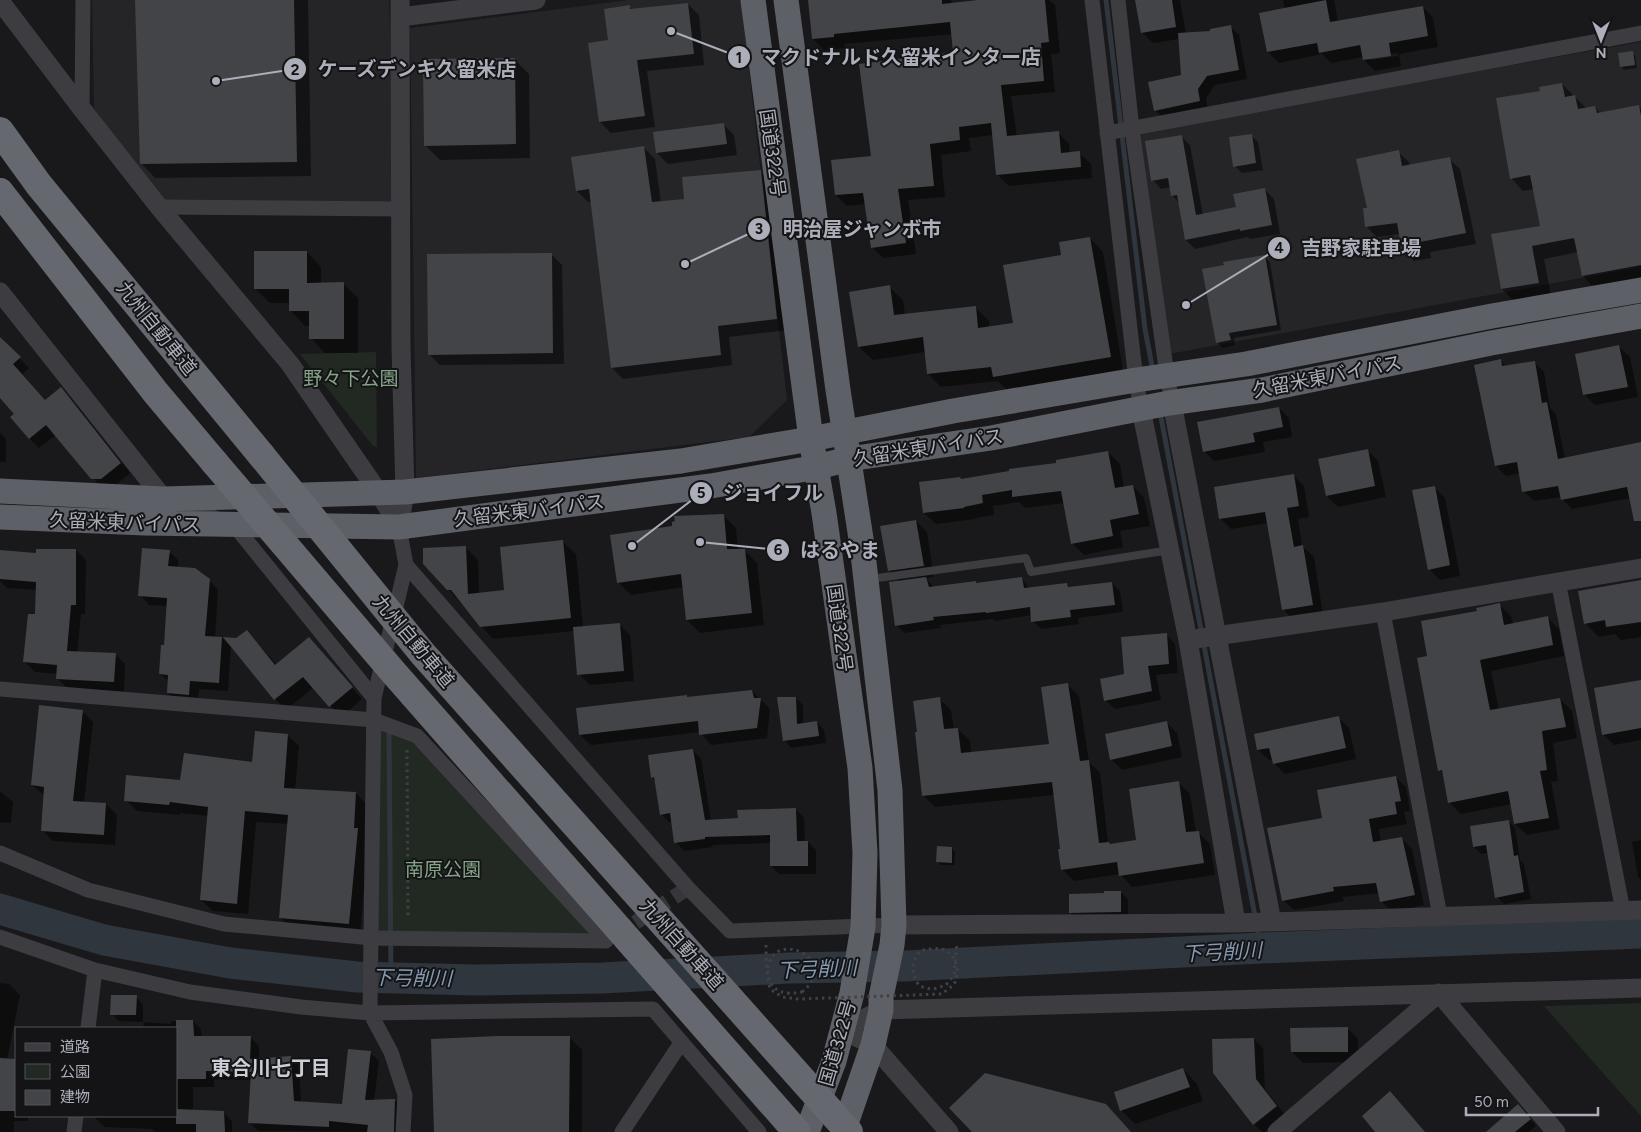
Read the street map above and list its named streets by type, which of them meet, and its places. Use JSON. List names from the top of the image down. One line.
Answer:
{"streets":{"highway":["国道322号","九州自動車道","久留米東バイパス"]},"crossings":[["国道322号","久留米東バイパス"]],"districts":["東合川七丁目"],"water":["下弓削川"],"parks":["野々下公園","南原公園"],"places":["マクドナルド久留米インター店","ケーズデンキ久留米店","明治屋ジャンボ市","吉野家駐車場","はるやま","ジョイフル"],"legend":["道路","公園","建物"],"scale_bar":"50 m","north":"bottom"}
